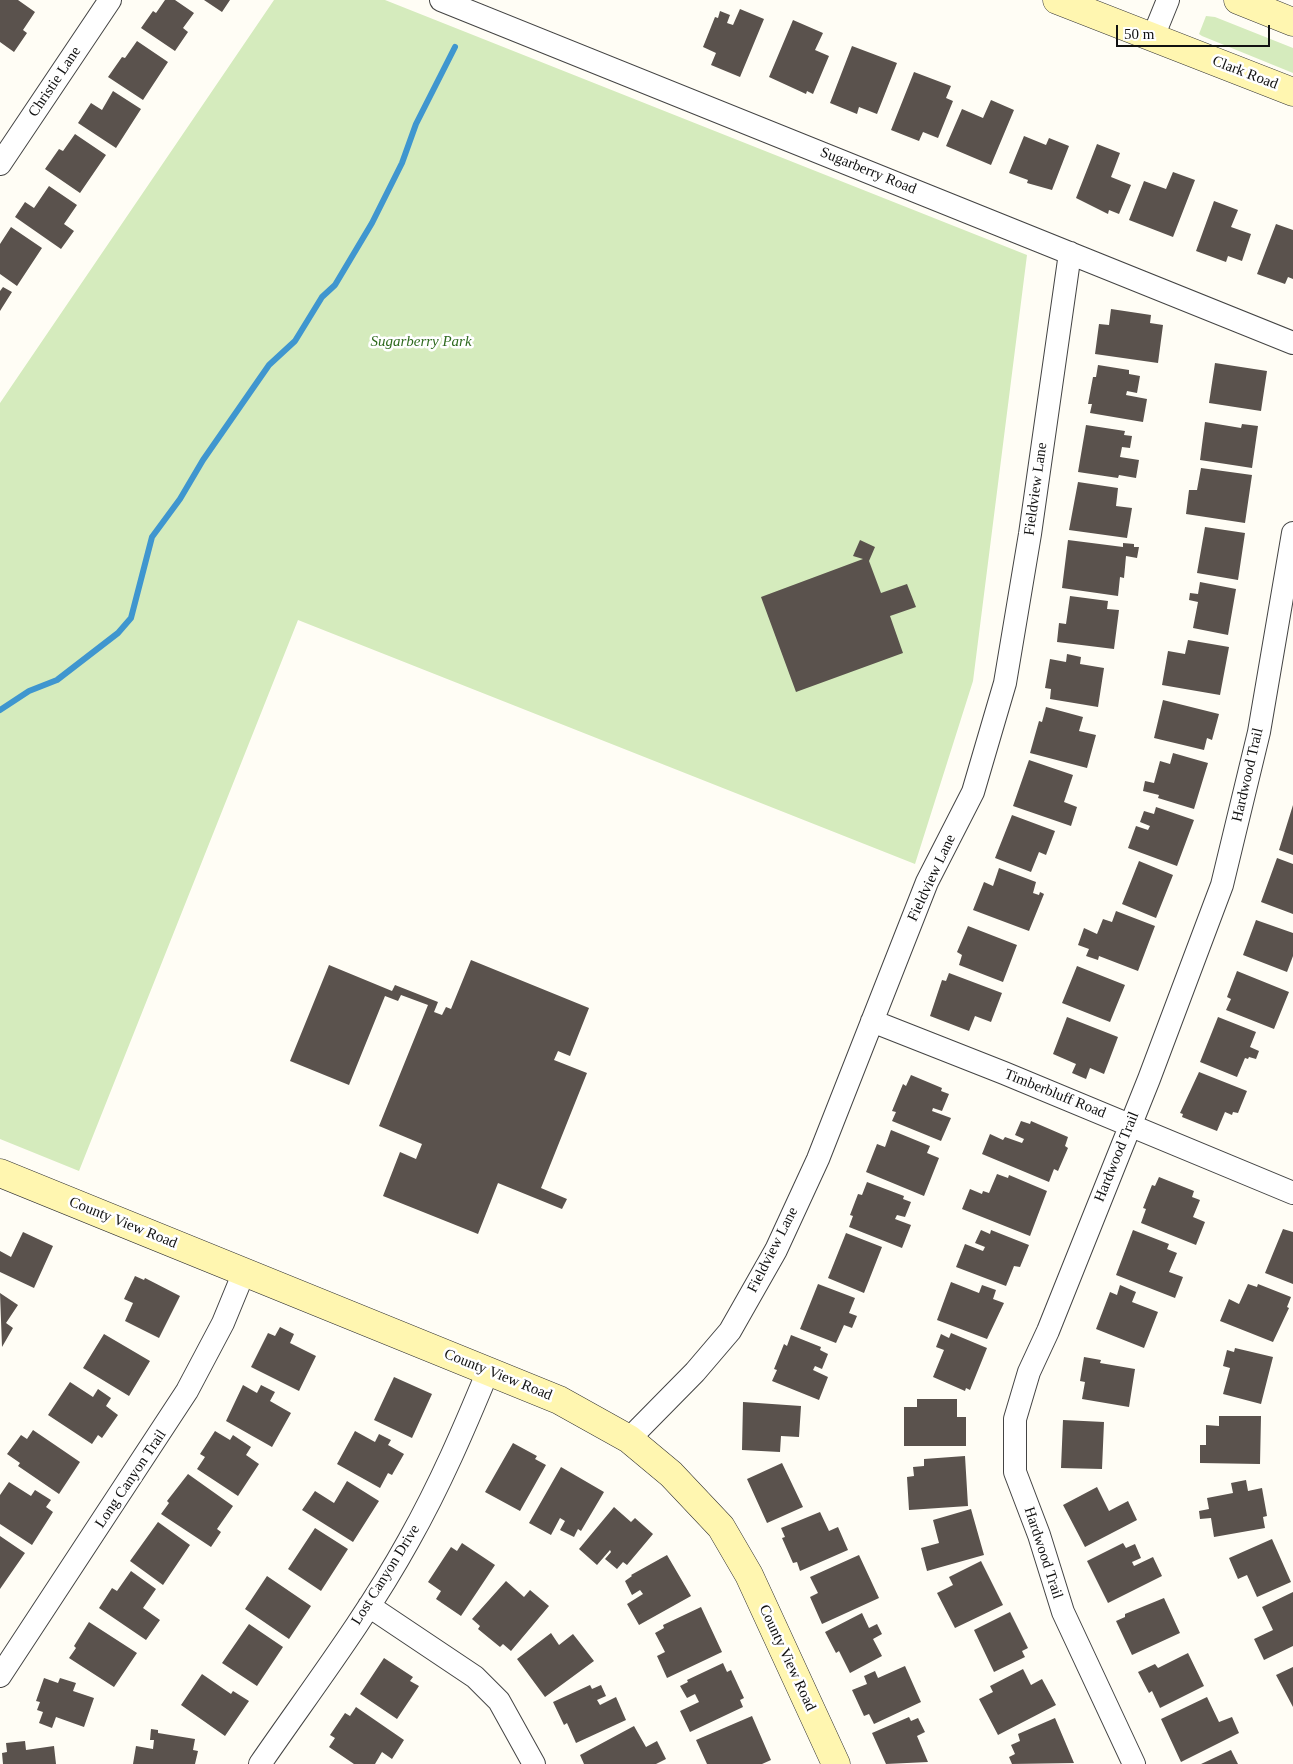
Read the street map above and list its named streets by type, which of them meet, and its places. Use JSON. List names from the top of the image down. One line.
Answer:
{"streets":{"street":["Clark Road","Christie Lane","Sugarberry Road","Fieldview Lane","Hardwood Trail","Timberbluff Road","County View Road","Long Canyon Trail","Lost Canyon Drive"]},"crossings":[["Sugarberry Road","Fieldview Lane"],["Fieldview Lane","Timberbluff Road"],["Fieldview Lane","County View Road"],["Hardwood Trail","Timberbluff Road"],["County View Road","Long Canyon Trail"],["County View Road","Lost Canyon Drive"]],"parks":["Sugarberry Park"],"scale_bar":"50 m"}
